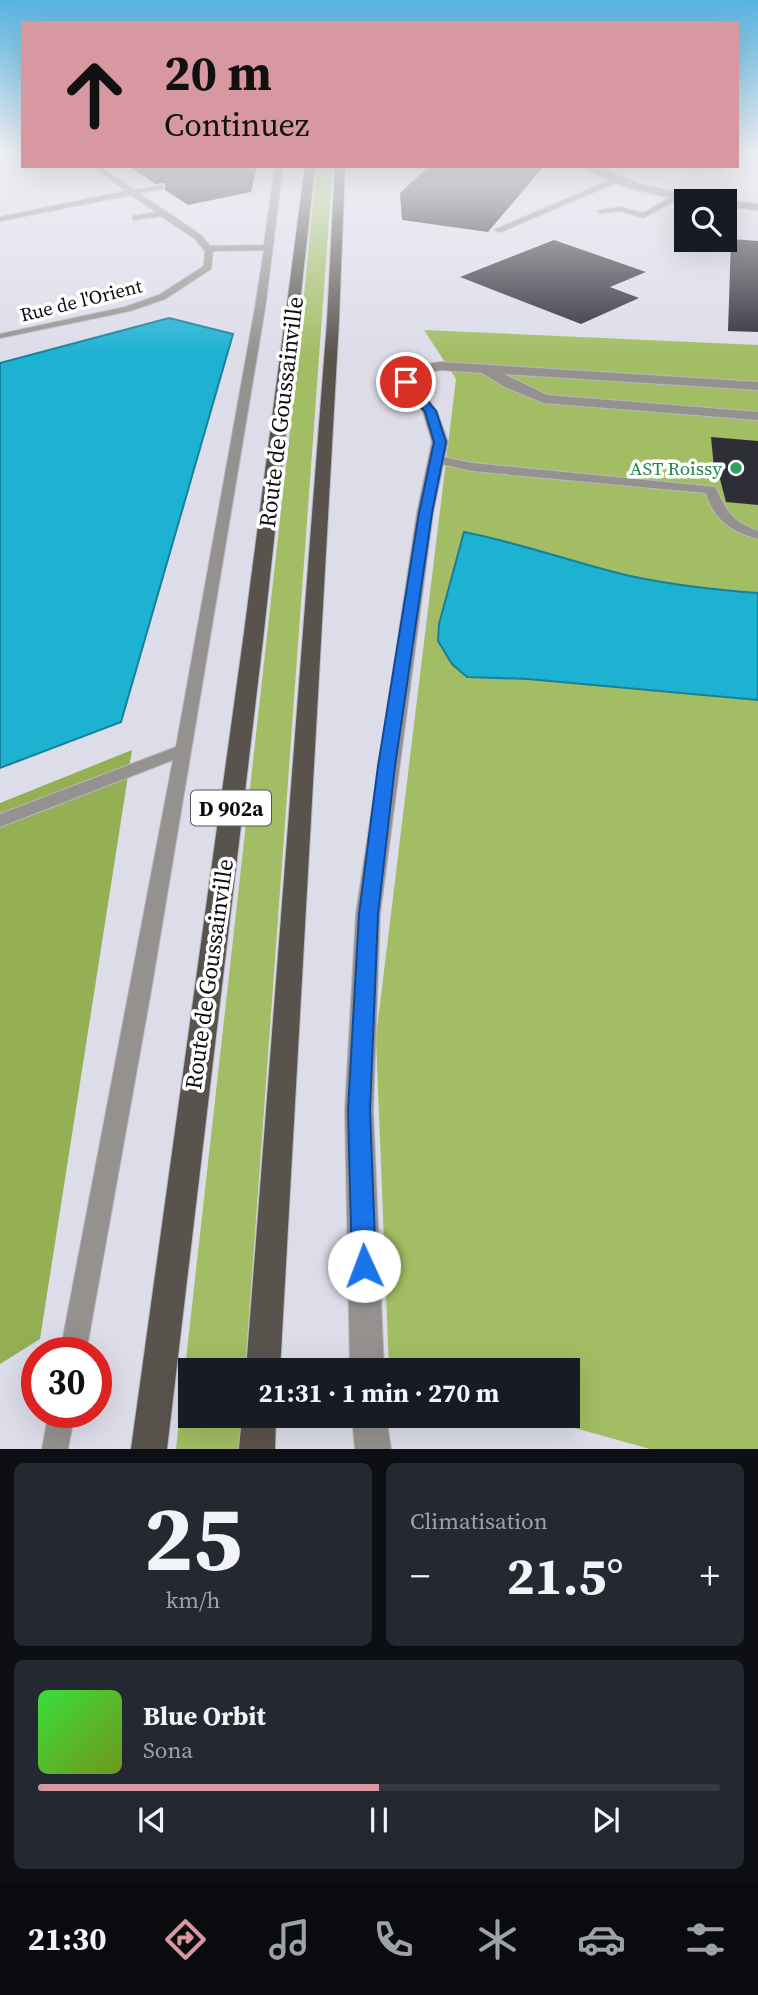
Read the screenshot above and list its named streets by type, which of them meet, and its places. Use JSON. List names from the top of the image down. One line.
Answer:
{"streets":{"main road":["Route de Goussainville","D 902a"],"lane":["Rue de l'Orient"]},"places":["AST Roissy"],"page":{"turn":["20 m","Continuez"],"limit":"30","trip":"21:31 · 1 min · 270 m","tile":[["25","km/h"],"Climatisation"],"heat":["−","21.5°","+"],"song":["Blue Orbit","Sona"],"tabs":"21:30"}}
